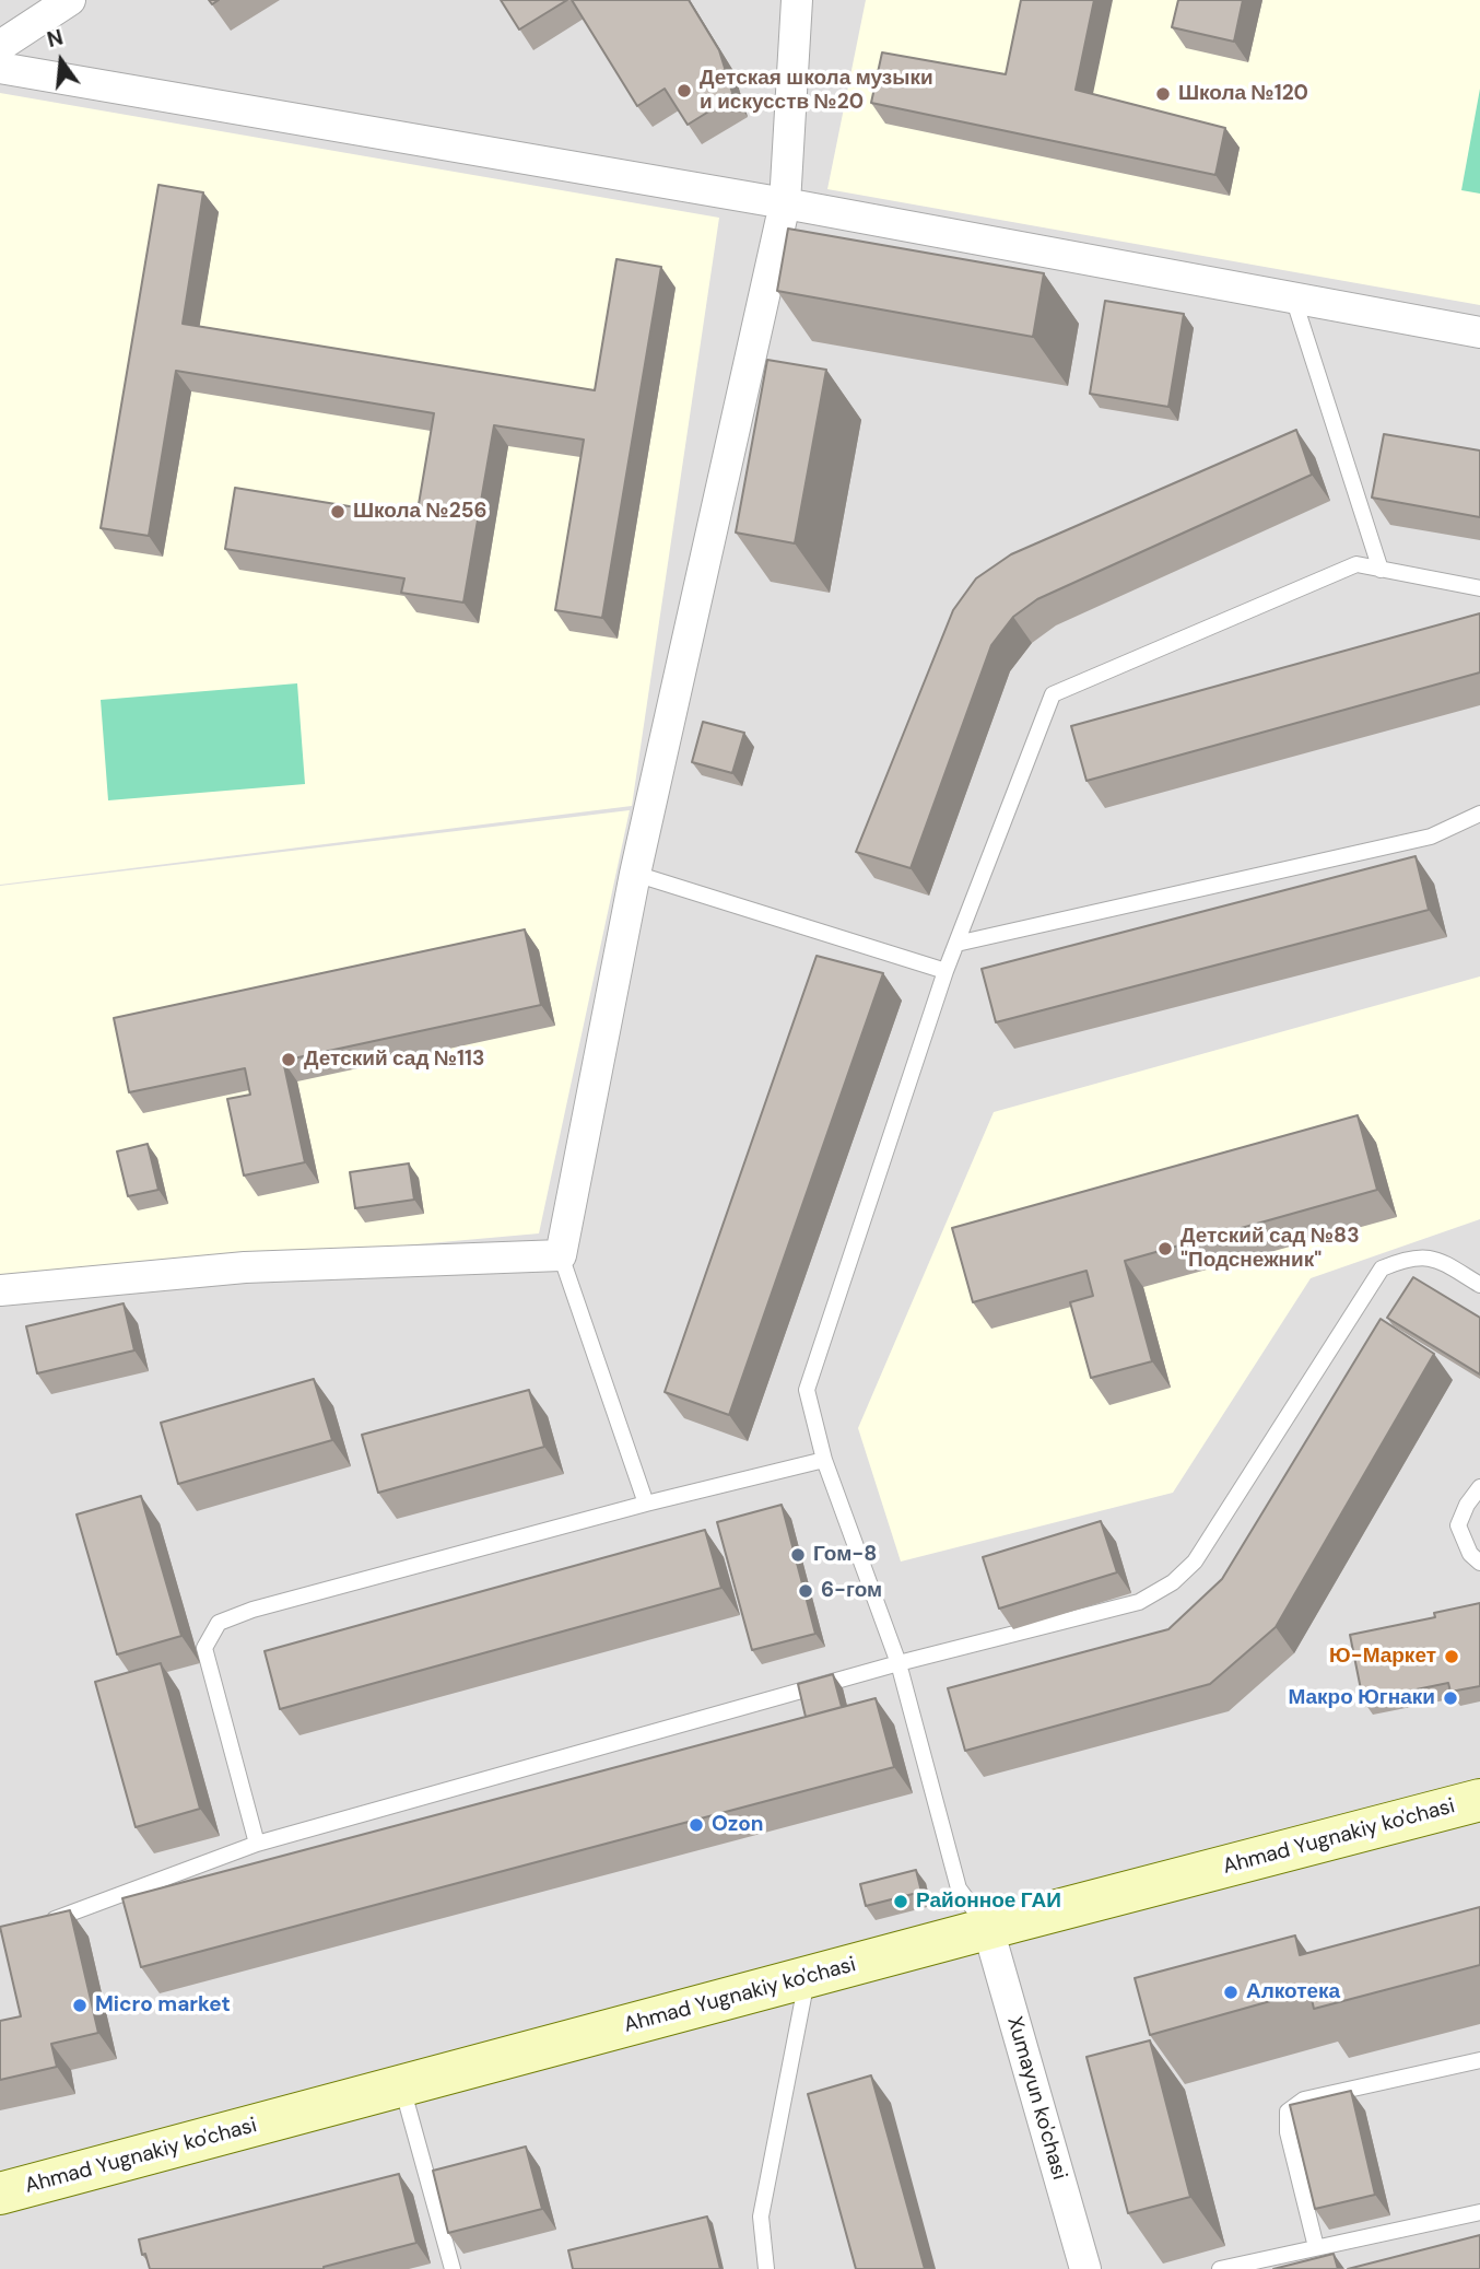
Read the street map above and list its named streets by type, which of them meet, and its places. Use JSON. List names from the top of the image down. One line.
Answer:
{"streets":{"street":["Ahmad Yugnakiy ko'chasi","Xumayun ko'chasi"]},"crossings":[["Ahmad Yugnakiy ko'chasi","Xumayun ko'chasi"]],"places":["Детская школа музыки и искусств №20","Школа №120","Школа №256","Детский сад №113","Детский сад №83 \"Подснежник\"","Гом-8","6-гом","Ю-Маркет","Макро Югнаки","Ozon","Районное ГАИ","Алкотека","Micro market"],"north":"top"}
